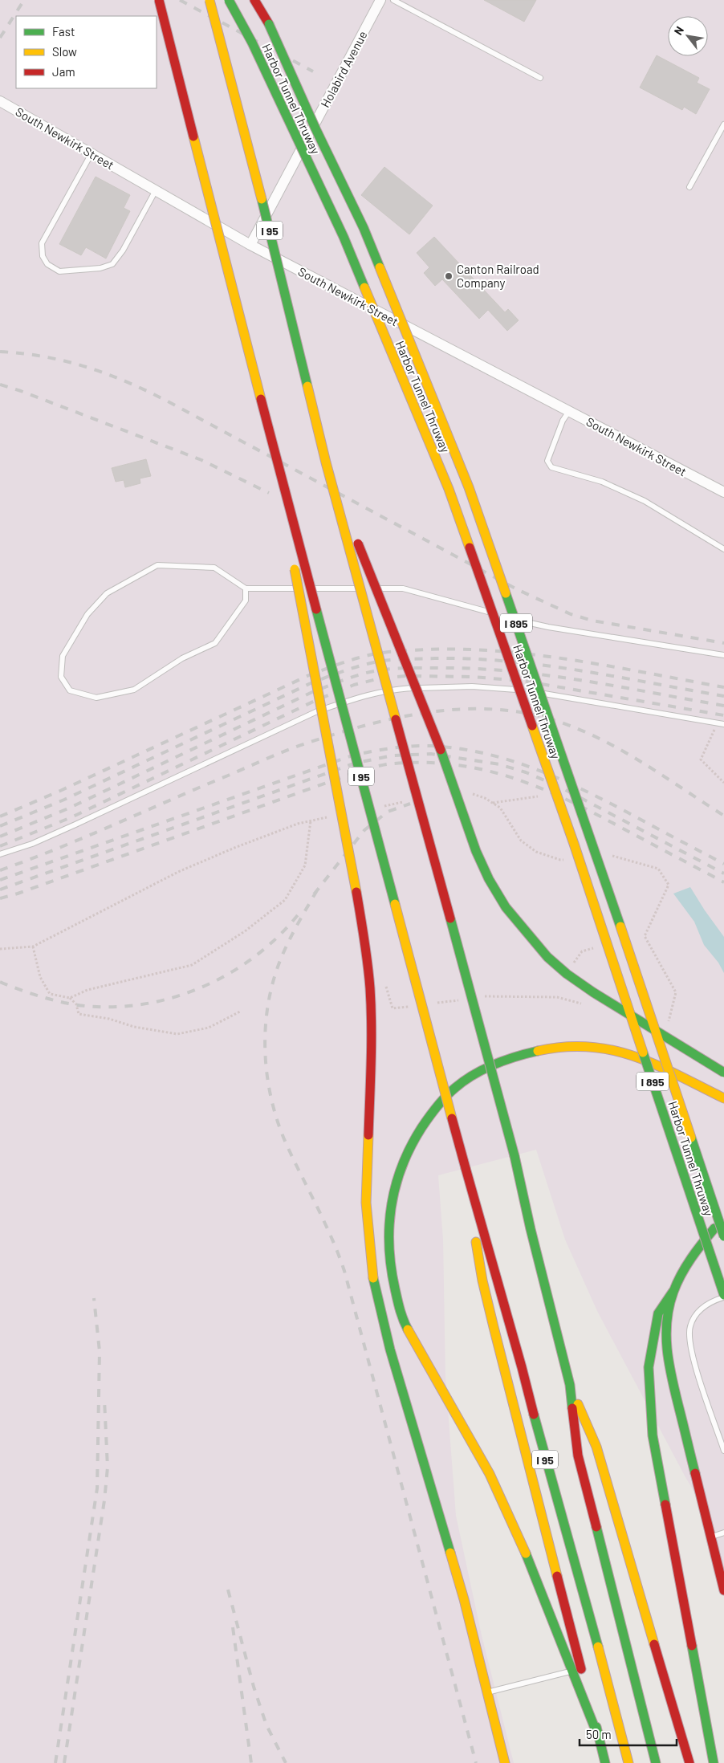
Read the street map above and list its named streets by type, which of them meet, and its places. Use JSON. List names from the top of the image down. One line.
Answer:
{"streets":{"highway":["Harbor Tunnel Thruway","I 95","I 895"],"street":["Holabird Avenue","South Newkirk Street"]},"crossings":[["Holabird Avenue","South Newkirk Street"]],"places":["Canton Railroad Company"],"legend":["Fast","Slow","Jam"],"scale_bar":"50 m","north":"top left"}
